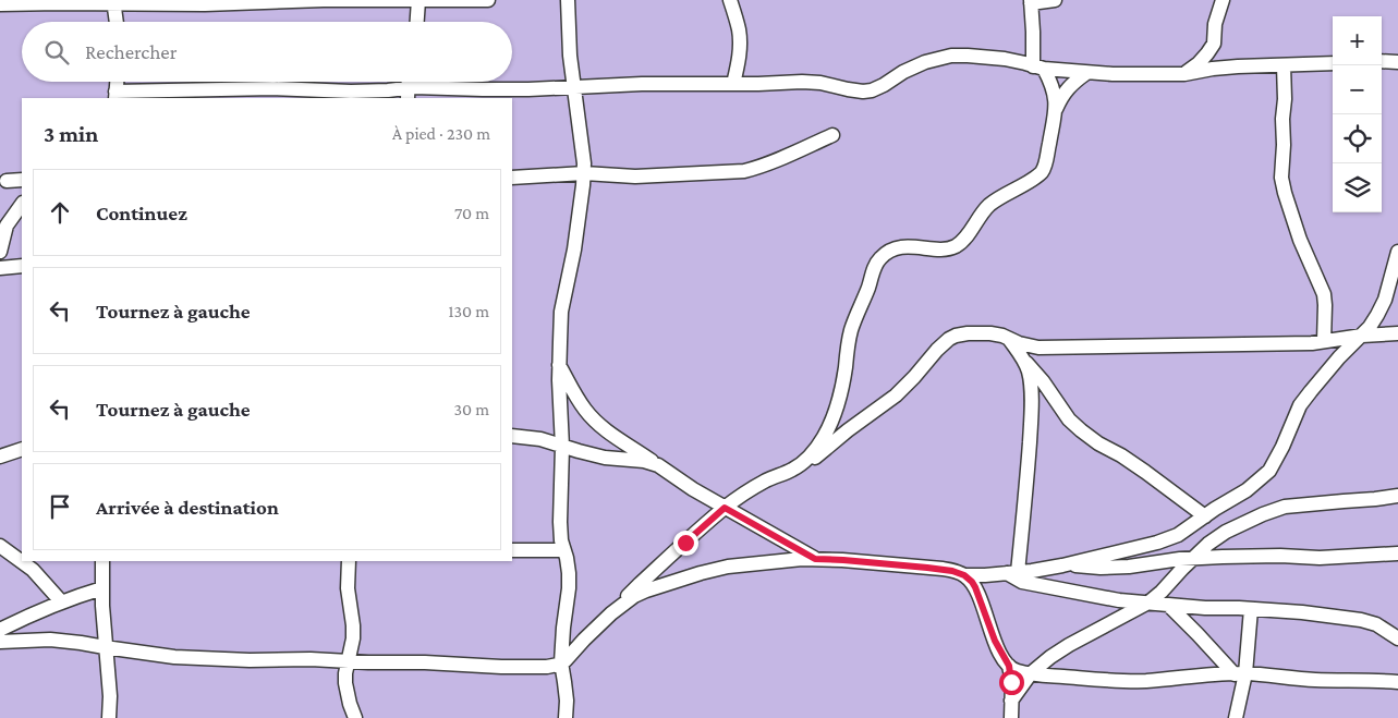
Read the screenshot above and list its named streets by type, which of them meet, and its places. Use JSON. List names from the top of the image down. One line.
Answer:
{"page":{"map_buttons":["+","−"],"search":"Rechercher","heading":["3 min","À pied · 230 m"],"list":[["Continuez","70 m"],["Tournez à gauche","130 m"],["Tournez à gauche","30 m"],"Arrivée à destination"]}}
